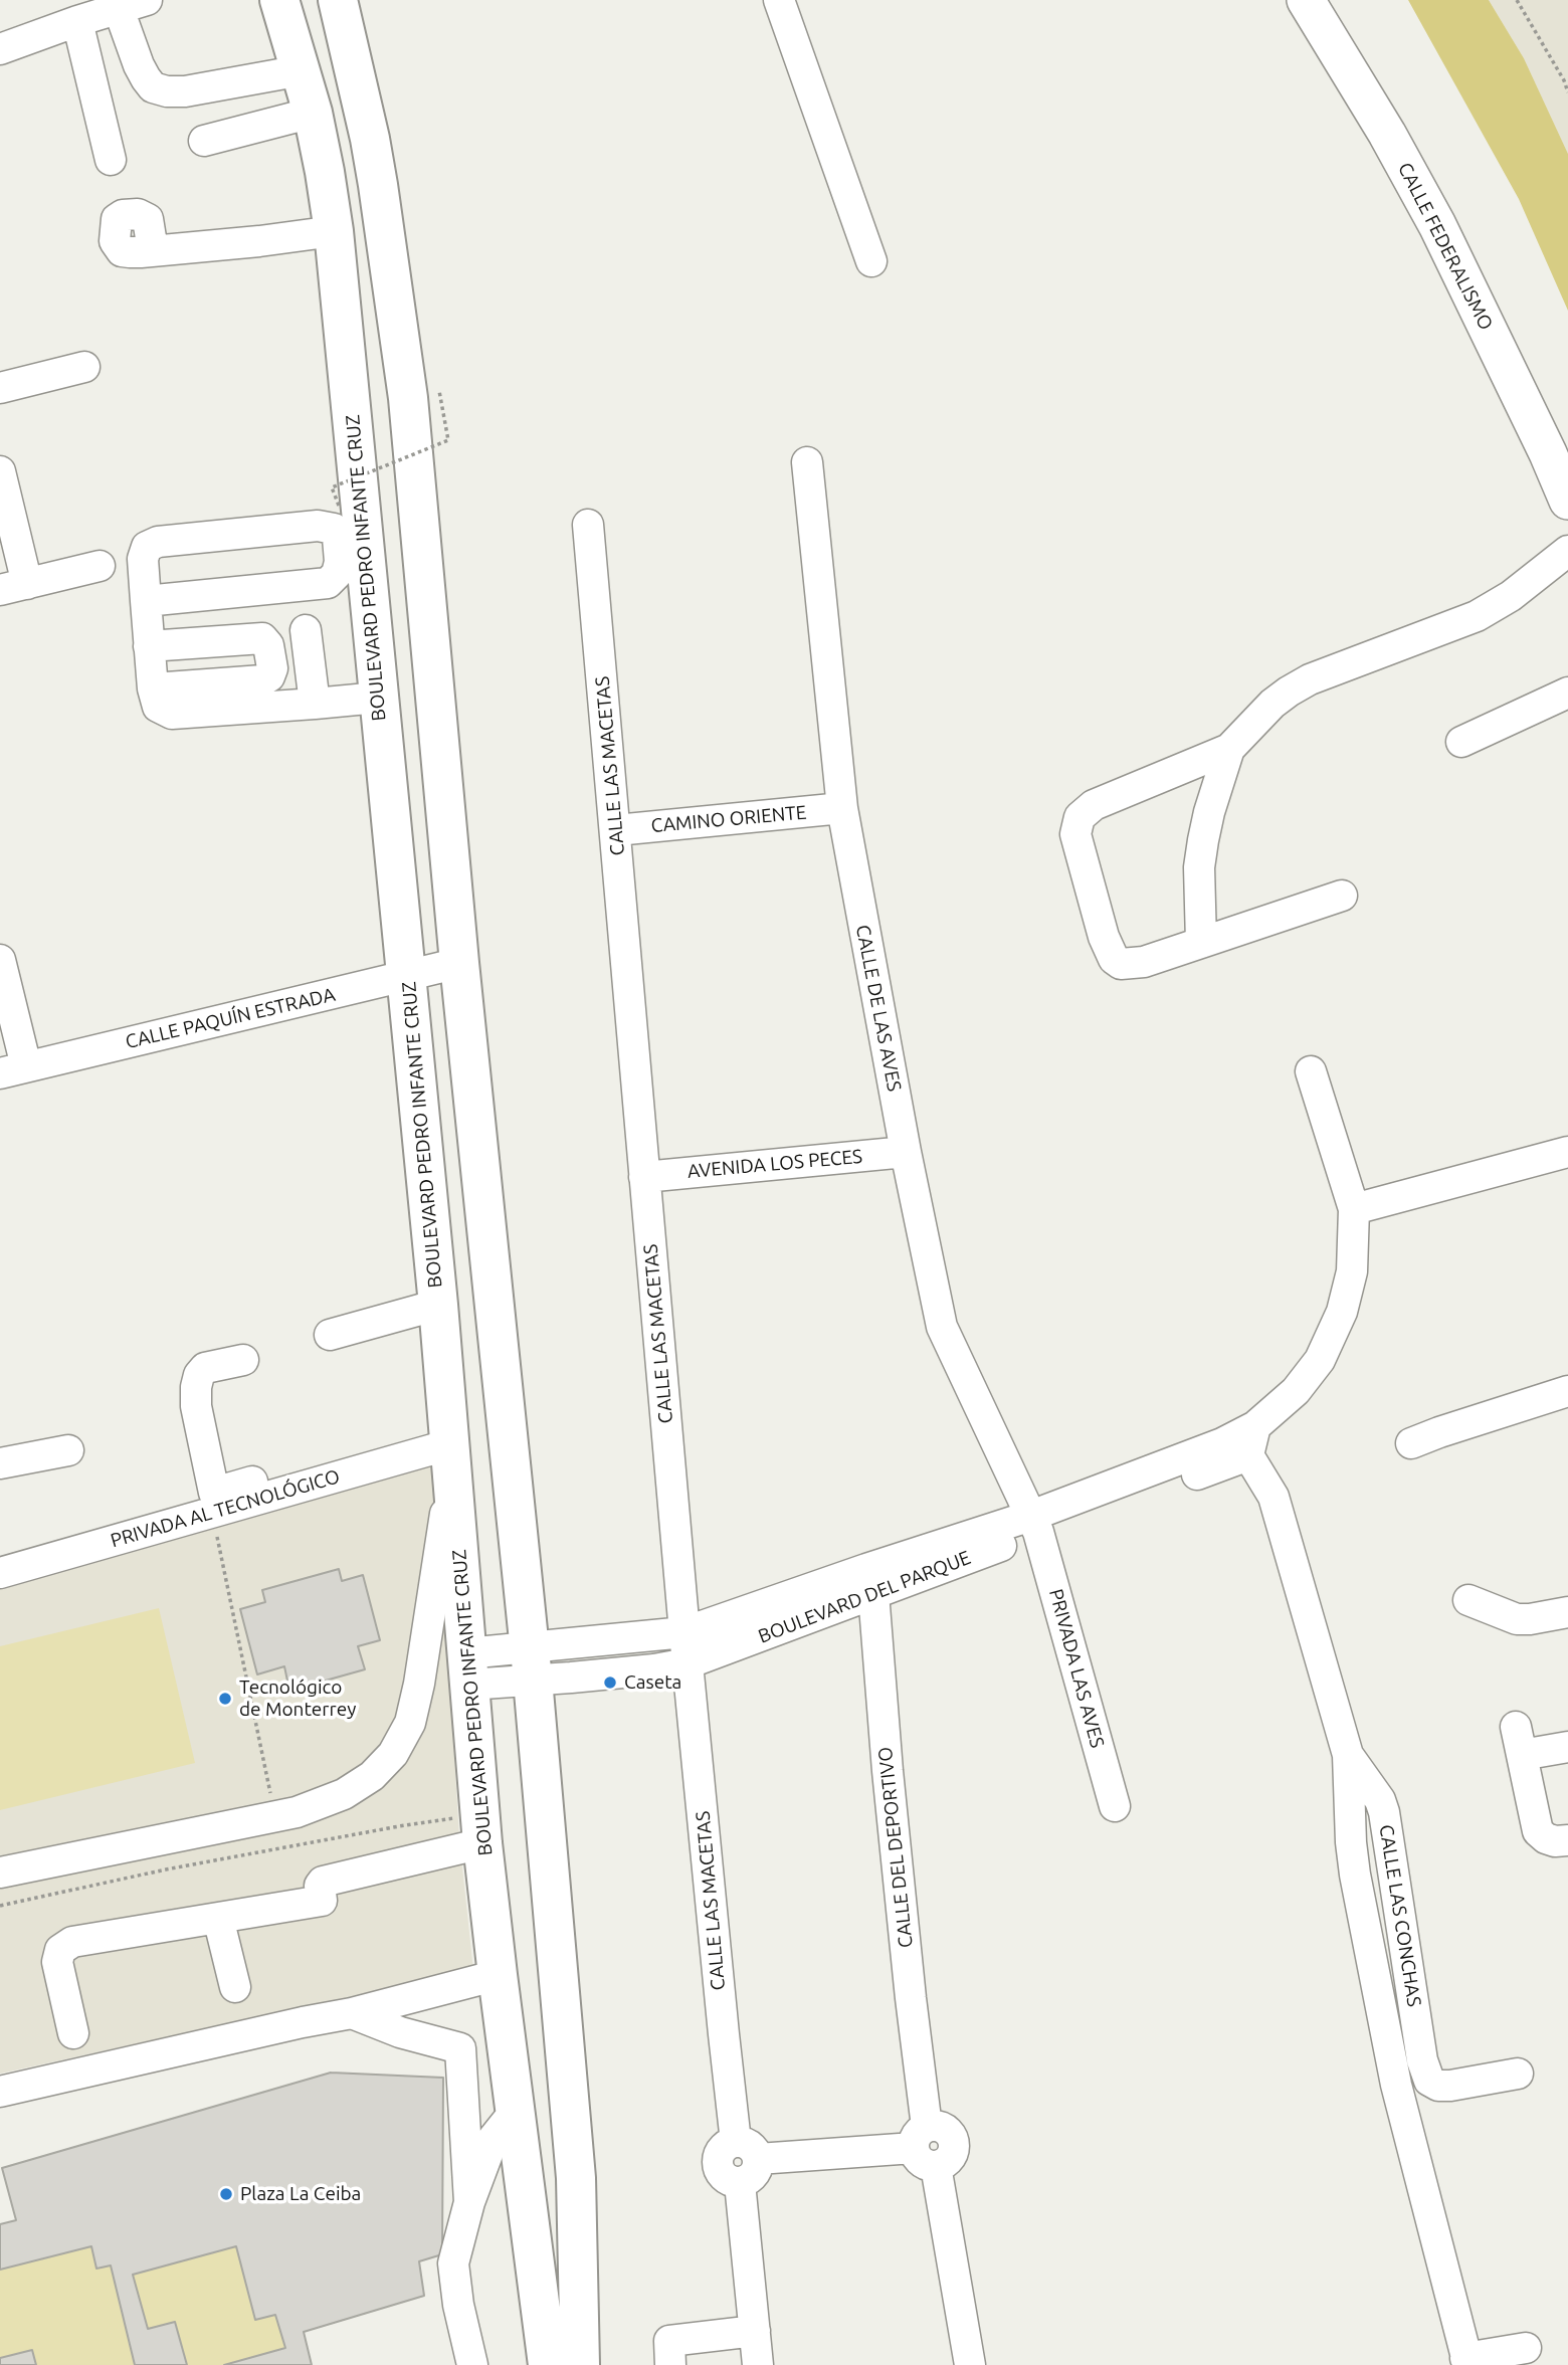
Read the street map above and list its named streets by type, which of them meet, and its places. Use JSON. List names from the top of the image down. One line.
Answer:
{"streets":{"highway":["BOULEVARD PEDRO INFANTE CRUZ"],"main road":["CALLE FEDERALISMO"],"street":["CALLE LAS MACETAS","CAMINO ORIENTE","CALLE DE LAS AVES","CALLE PAQUÍN ESTRADA","AVENIDA LOS PECES","PRIVADA AL TECNOLÓGICO","BOULEVARD DEL PARQUE","PRIVADA LAS AVES","CALLE DEL DEPORTIVO","CALLE LAS CONCHAS"]},"crossings":[["BOULEVARD PEDRO INFANTE CRUZ","CALLE PAQUÍN ESTRADA"],["BOULEVARD PEDRO INFANTE CRUZ","PRIVADA AL TECNOLÓGICO"],["BOULEVARD PEDRO INFANTE CRUZ","BOULEVARD DEL PARQUE"],["CALLE LAS MACETAS","CAMINO ORIENTE"],["CALLE LAS MACETAS","AVENIDA LOS PECES"],["CALLE LAS MACETAS","BOULEVARD DEL PARQUE"],["CAMINO ORIENTE","CALLE DE LAS AVES"],["CALLE DE LAS AVES","AVENIDA LOS PECES"],["CALLE DE LAS AVES","BOULEVARD DEL PARQUE"],["CALLE DE LAS AVES","PRIVADA LAS AVES"],["BOULEVARD DEL PARQUE","PRIVADA LAS AVES"],["BOULEVARD DEL PARQUE","CALLE DEL DEPORTIVO"],["BOULEVARD DEL PARQUE","CALLE LAS CONCHAS"]],"places":["Caseta","Tecnológico de Monterrey","Plaza La Ceiba"]}
